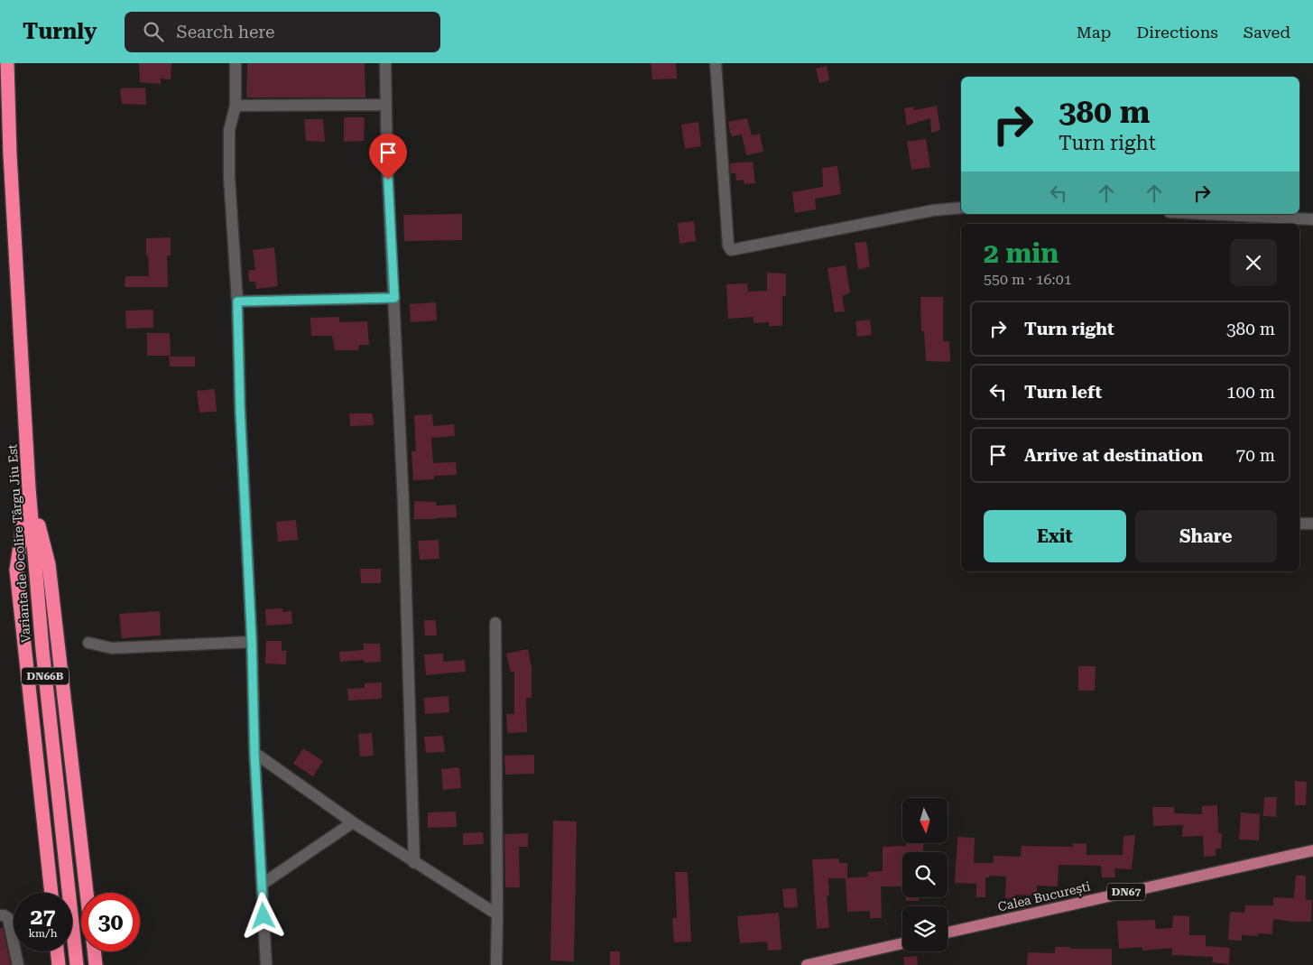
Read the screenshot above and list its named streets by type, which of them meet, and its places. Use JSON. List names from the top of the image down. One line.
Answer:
{"streets":{"highway":["Varianta de Ocolire Târgu Jiu Est","DN66B"],"main road":["DN67","Calea București"]},"north":"bottom","page":{"header":"Turnly","search":"Search here","nav":["Map","Directions","Saved"],"turn":["380 m","Turn right"],"heading":["2 min","550 m · 16:01"],"list":[{"name":"Turn right","value":"380 m"},{"name":"Turn left","value":"100 m"},{"name":"Arrive at destination","value":"70 m"}],"buttons":["Exit","Share"],"speed":"27 km/h","limit":"30"}}
